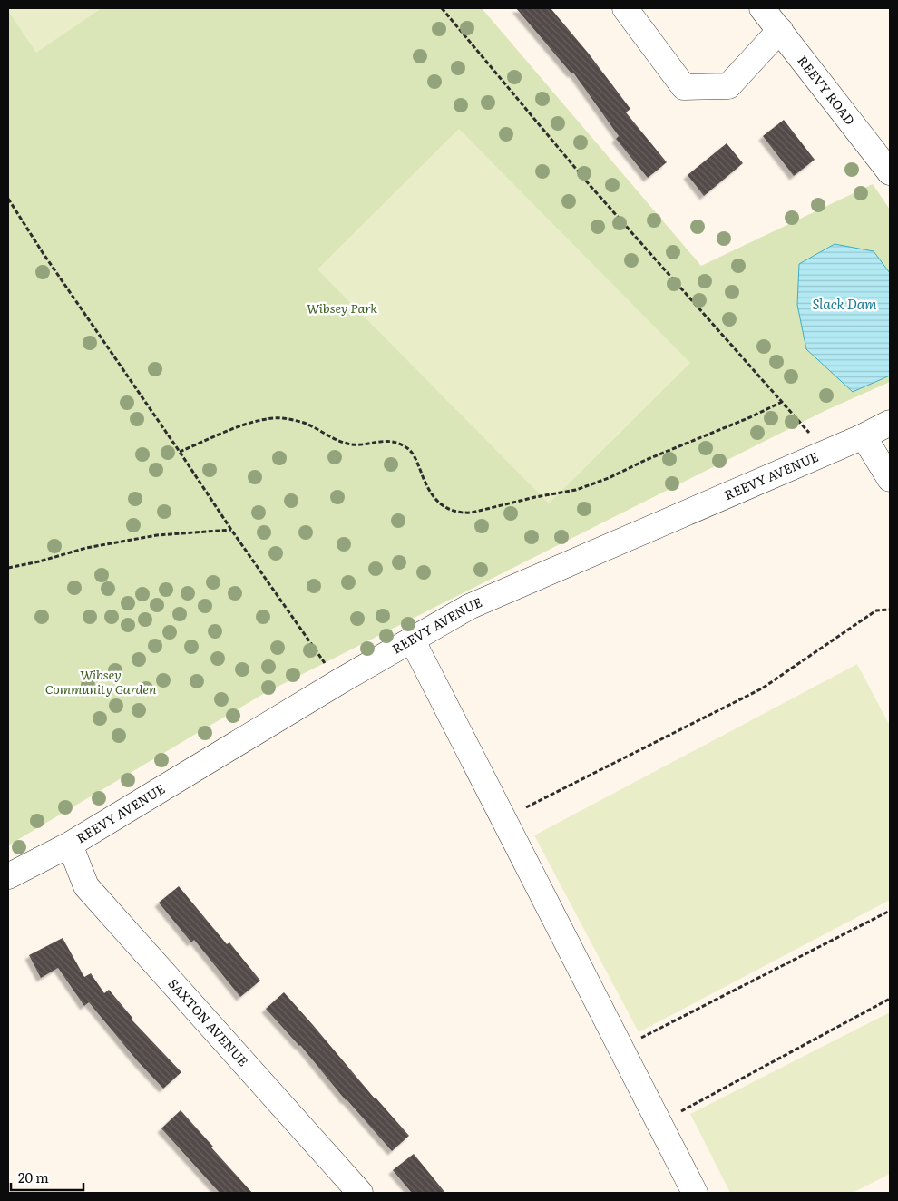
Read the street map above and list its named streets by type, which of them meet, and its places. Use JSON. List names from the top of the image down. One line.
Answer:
{"streets":{"street":["REEVY ROAD","REEVY AVENUE","SAXTON AVENUE"]},"crossings":[["REEVY AVENUE","SAXTON AVENUE"]],"water":["Slack Dam"],"parks":["Wibsey Park","Wibsey Community Garden"],"scale_bar":"20 m"}
